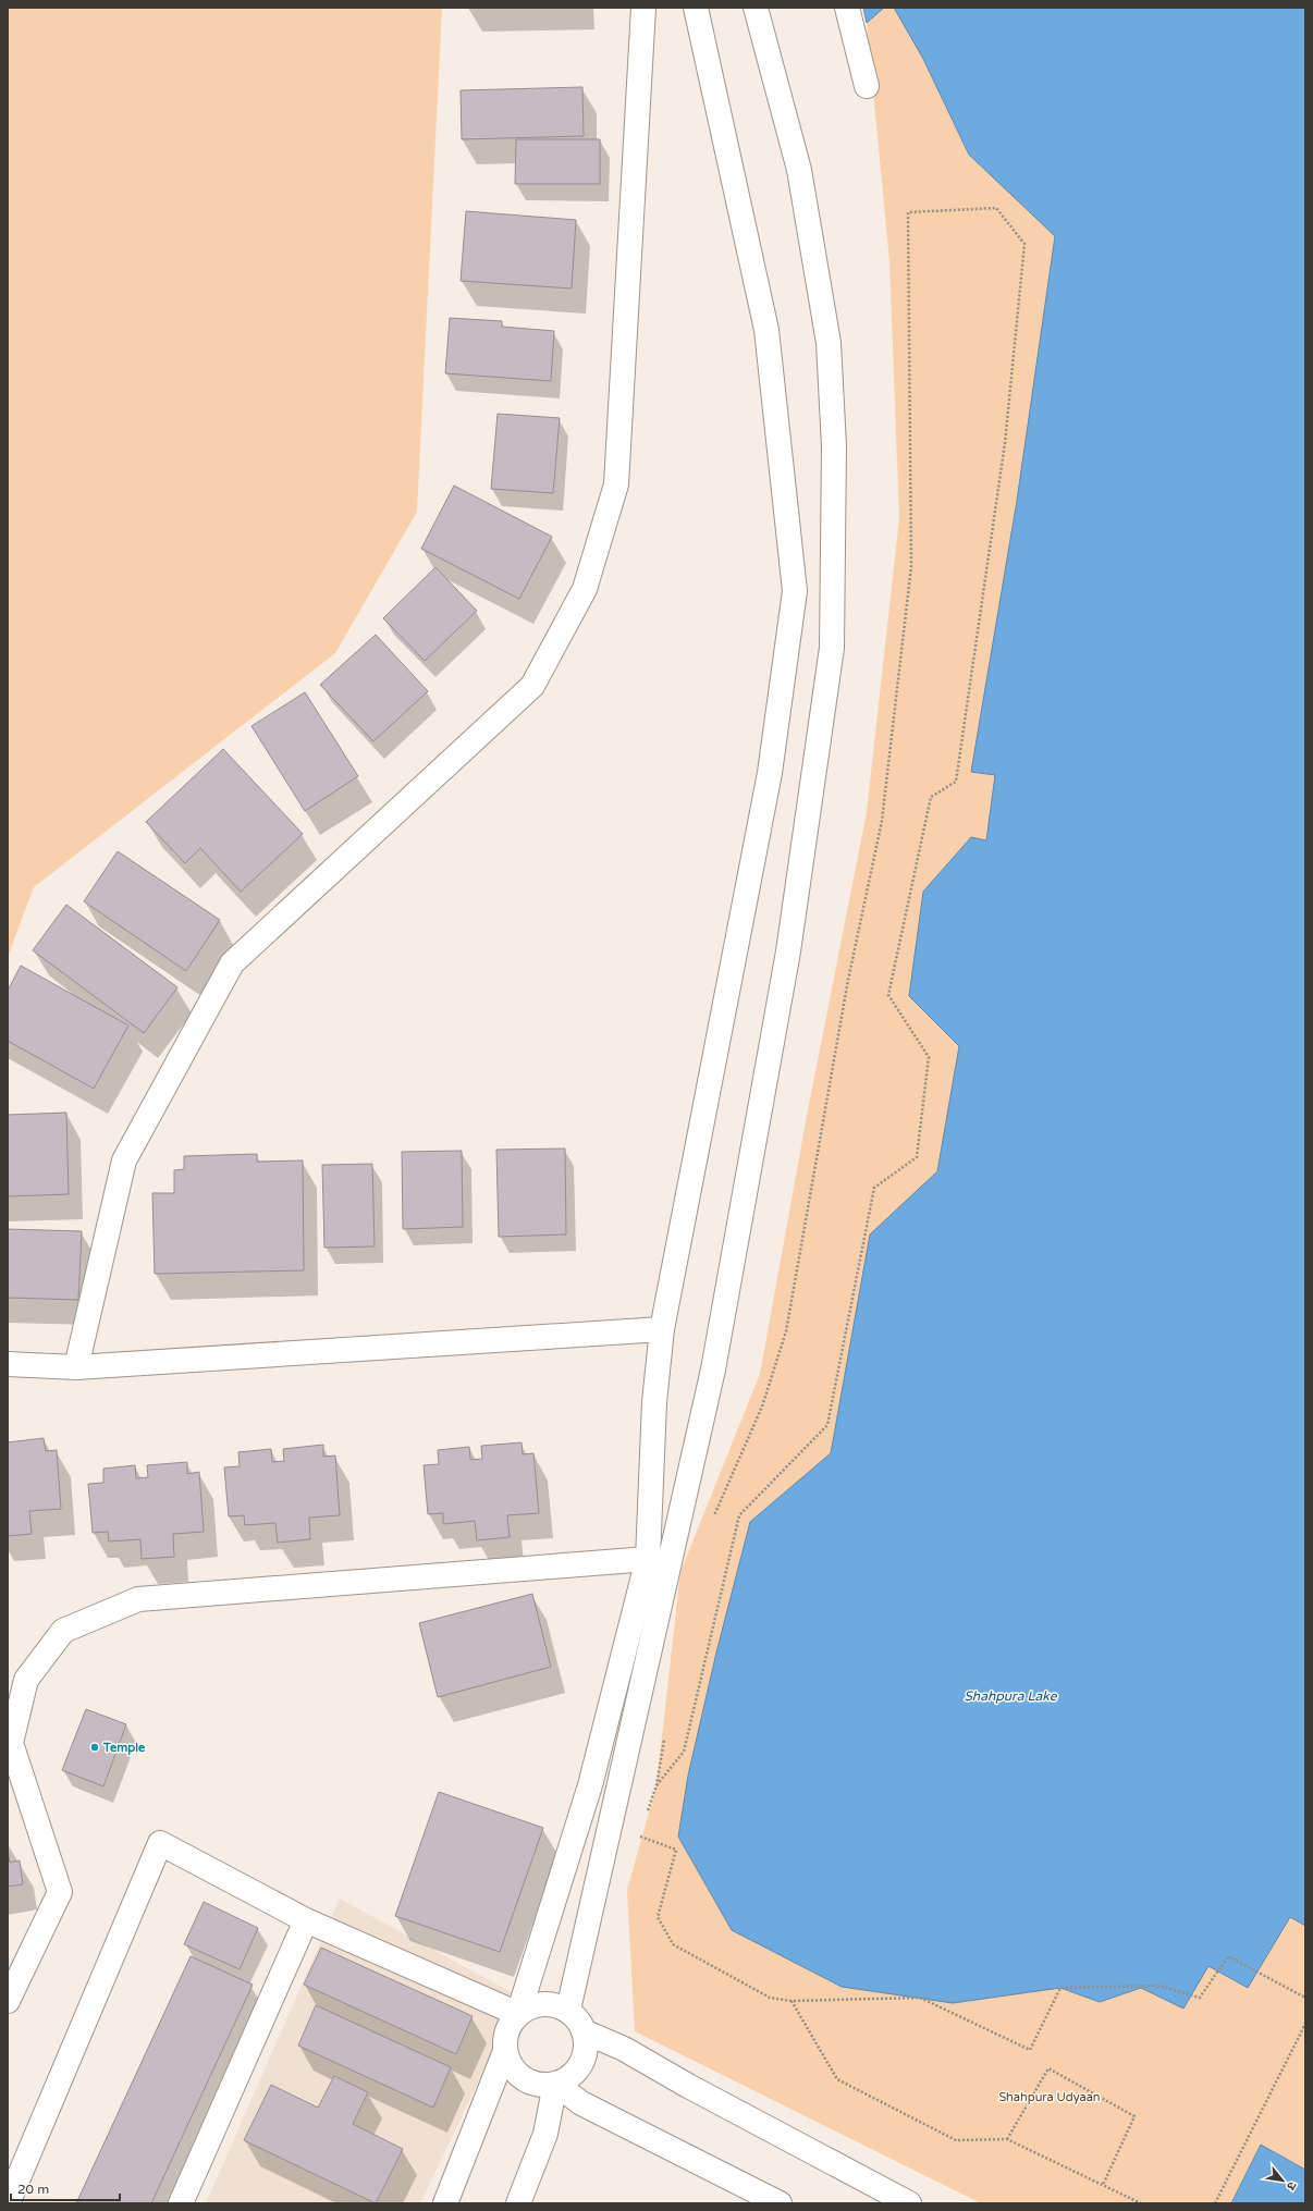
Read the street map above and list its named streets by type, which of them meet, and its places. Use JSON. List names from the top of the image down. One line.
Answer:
{"water":["Shahpura Lake"],"parks":["Shahpura Udyaan"],"places":["Temple"],"scale_bar":"20 m","north":"bottom right"}
